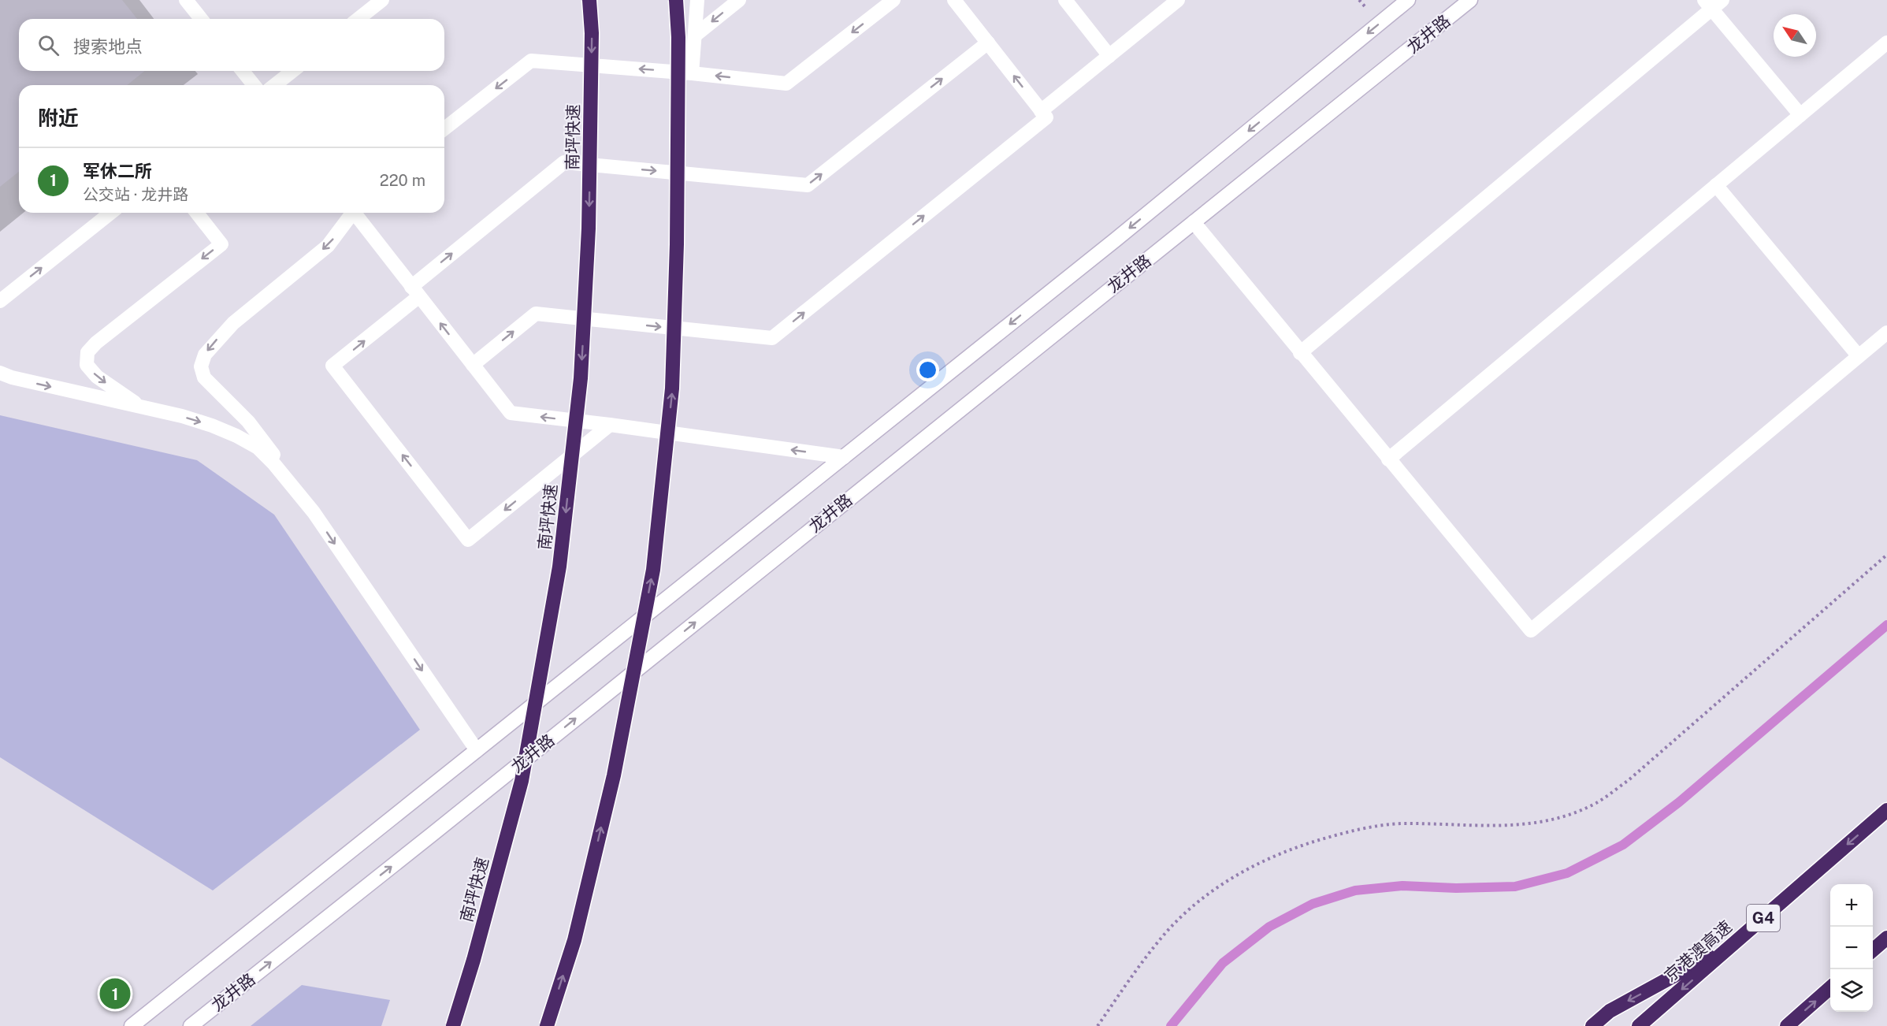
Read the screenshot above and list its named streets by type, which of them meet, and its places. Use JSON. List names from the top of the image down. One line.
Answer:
{"streets":{"highway":["南坪快速","G4","京港澳高速"],"street":["龙井路"]},"north":"top left","page":{"search":"搜索地点","heading":"附近","list":[{"mark":"1","name":"军休二所","note":"公交站 · 龙井路","value":"220 m"}],"map_buttons":["+","−"],"pins":"1"}}
